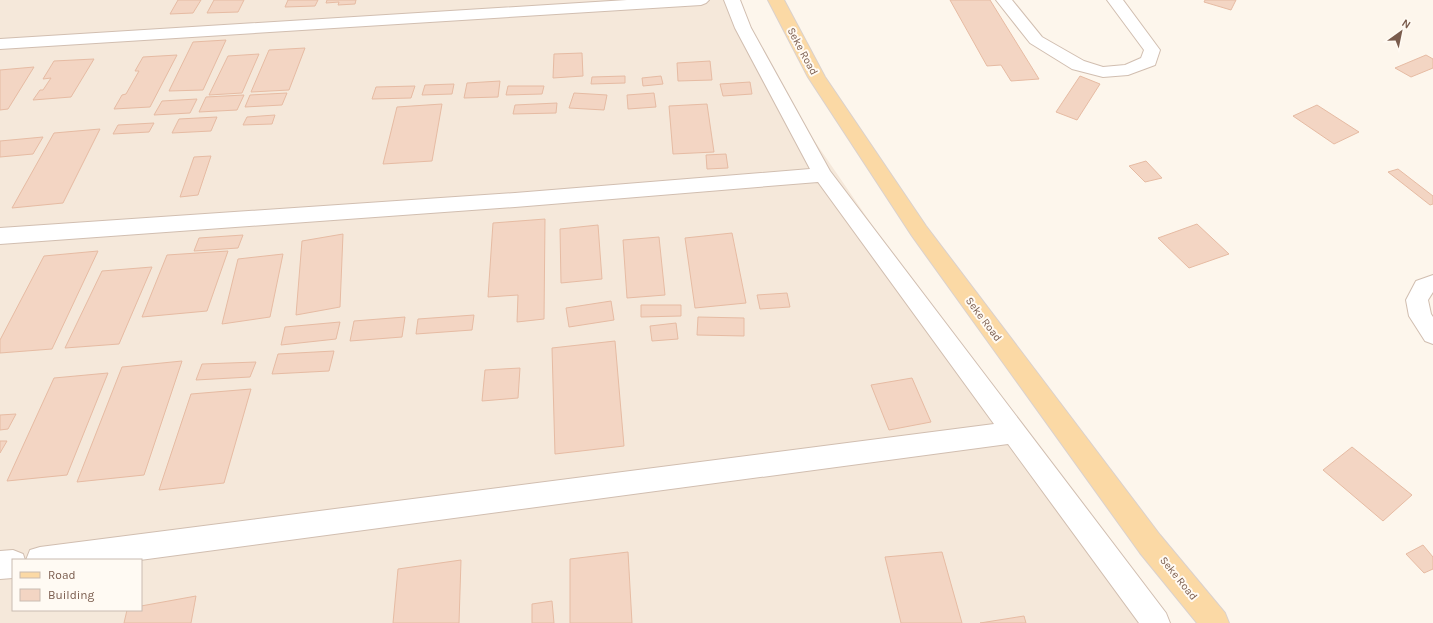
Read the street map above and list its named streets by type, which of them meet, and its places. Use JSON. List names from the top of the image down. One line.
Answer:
{"streets":{"main road":["Seke Road"]},"legend":["Road","Building"],"north":"top right"}
